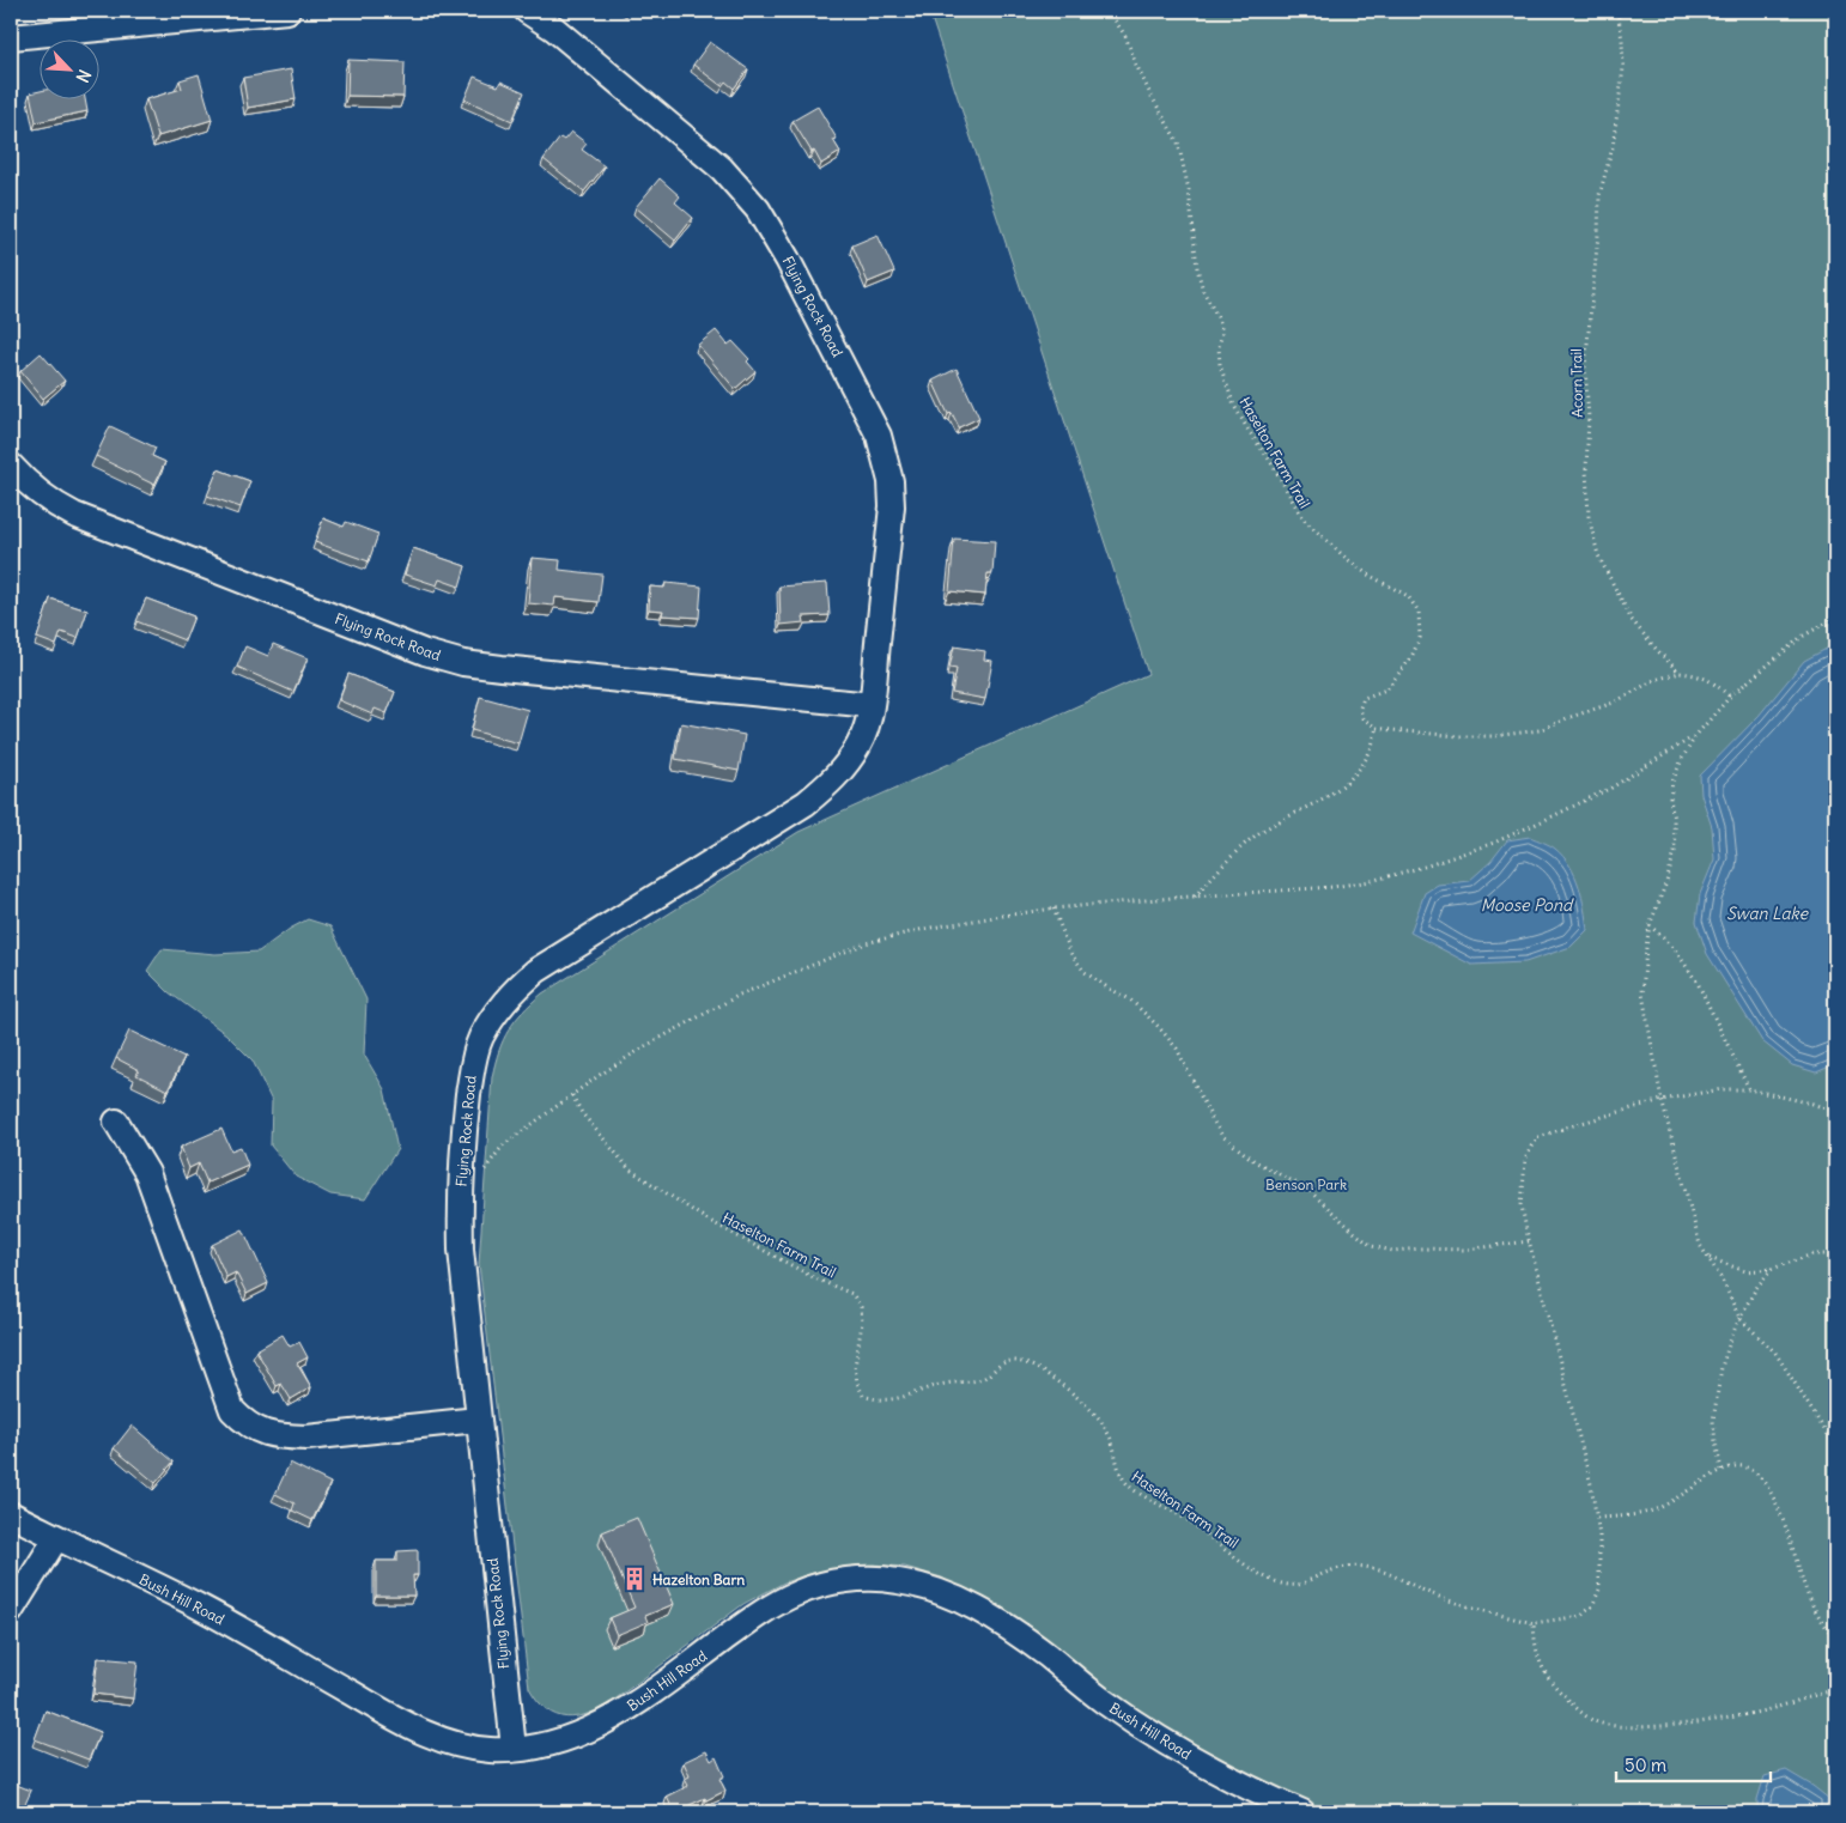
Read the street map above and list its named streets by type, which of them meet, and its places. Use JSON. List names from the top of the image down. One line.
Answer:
{"streets":{"street":["Flying Rock Road","Bush Hill Road"],"path":["Acorn Trail","Haselton Farm Trail"]},"crossings":[["Flying Rock Road","Bush Hill Road"]],"water":["Moose Pond","Swan Lake"],"parks":["Benson Park"],"places":{"building":["Hazelton Barn"]},"scale_bar":"50 m","north":"bottom right"}
